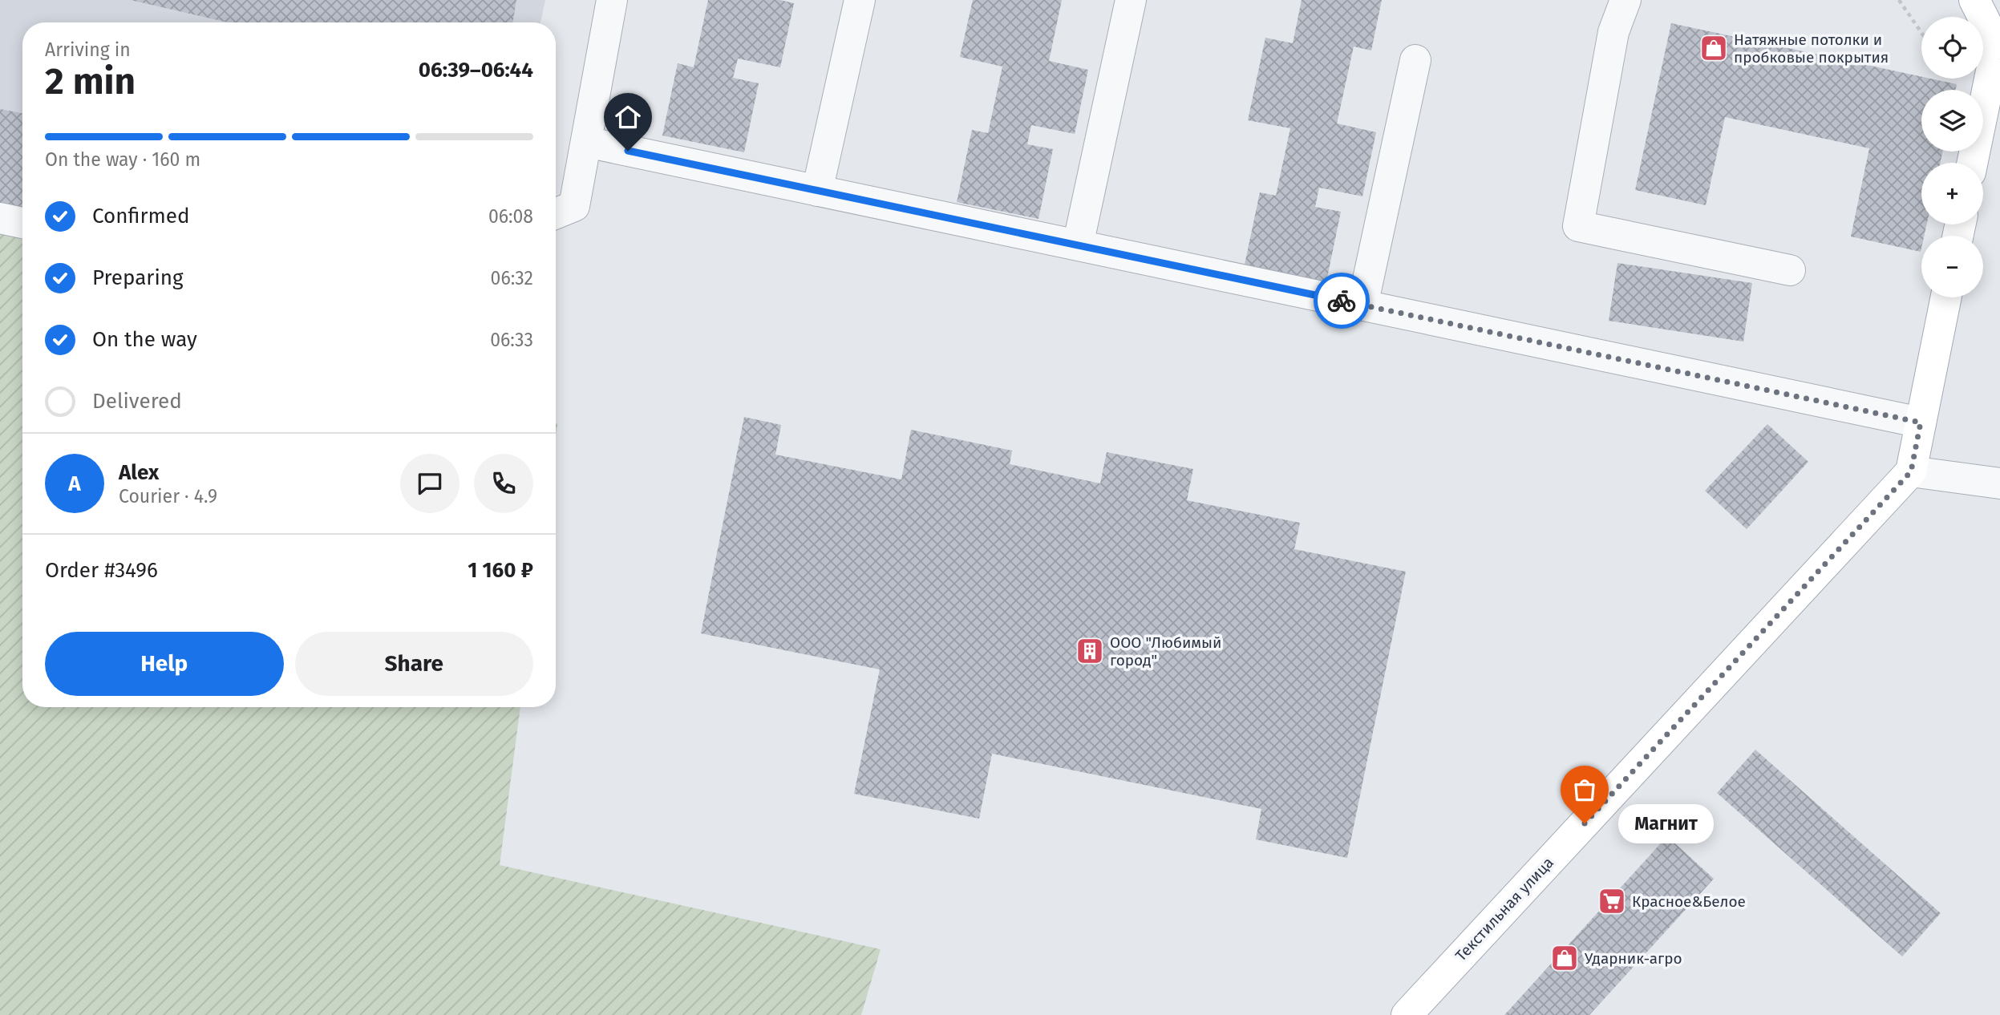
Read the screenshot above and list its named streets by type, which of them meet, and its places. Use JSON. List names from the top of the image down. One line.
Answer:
{"streets":{"main road":["Текстильная улица"]},"places":{"shop":["Натяжные потолки и пробковые покрытия","Ударник-агро"],"building":["ООО \"Любимый город\""],"other":["Магнит"],"supermarket":["Красное&Белое"]},"page":{"map_buttons":["+","−"],"heading":["2 min","Arriving in","06:39–06:44"],"panel":["Alex","Courier · 4.9","Order #3496","1 160 ₽"],"bar":"On the way · 160 m","list":[["Confirmed","06:08"],["Preparing","06:32"],["On the way","06:33"],"Delivered"],"round":"A","buttons":["Help","Share"],"bubble":"Магнит"}}
